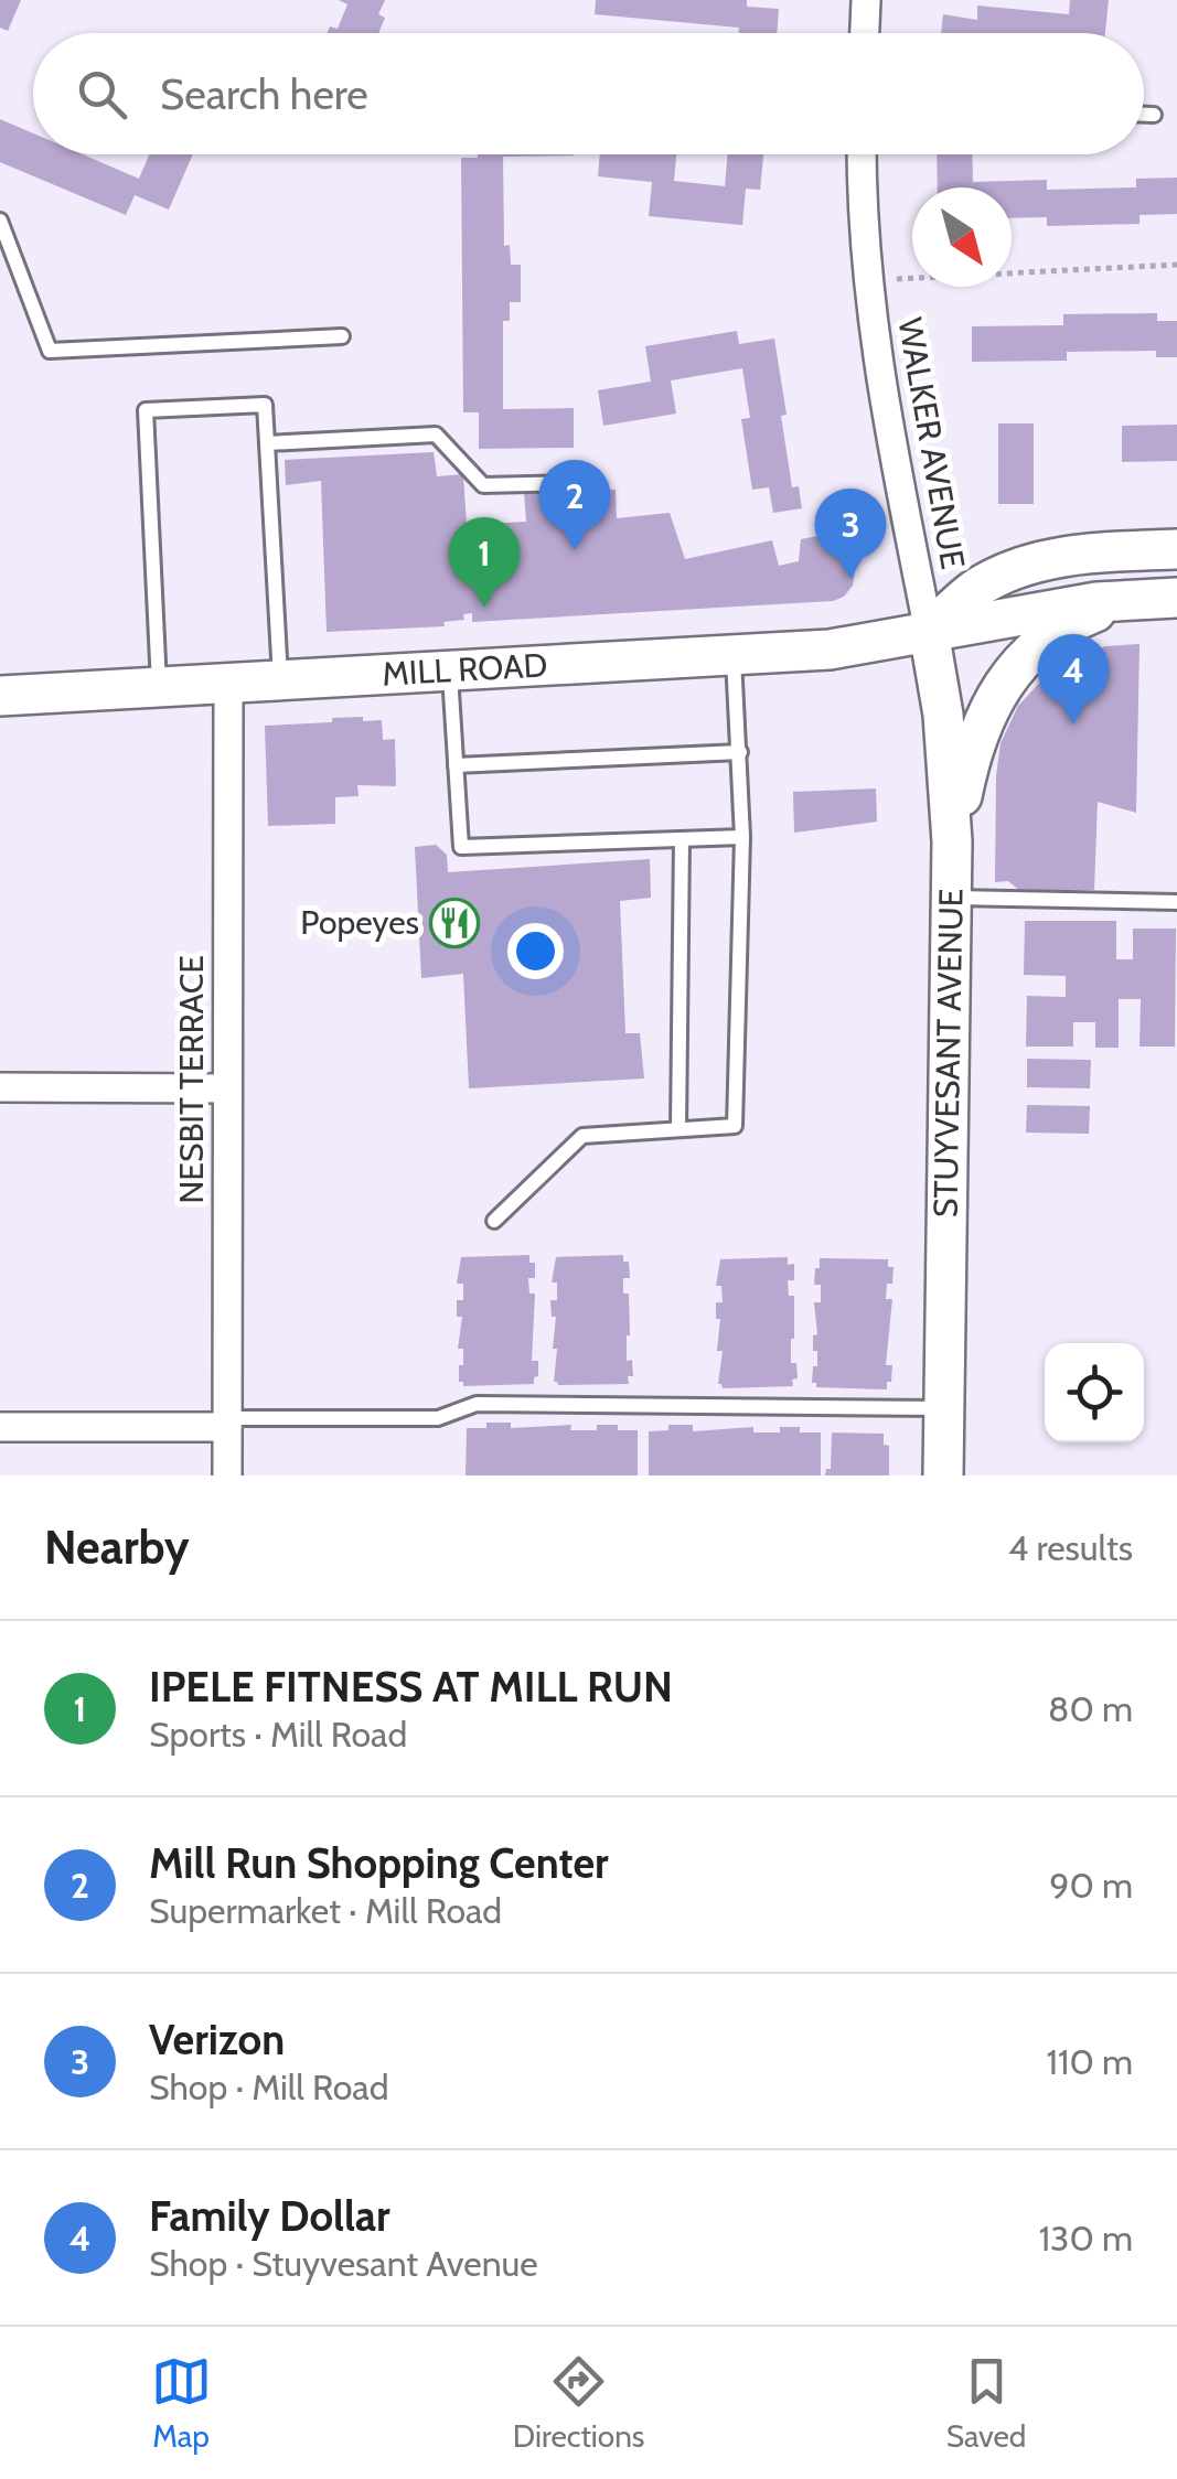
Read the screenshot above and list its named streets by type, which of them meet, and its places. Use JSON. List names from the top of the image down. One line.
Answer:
{"streets":{"main road":["MILL ROAD","STUYVESANT AVENUE"],"street":["WALKER AVENUE","NESBIT TERRACE"]},"crossings":[["WALKER AVENUE","MILL ROAD"],["WALKER AVENUE","STUYVESANT AVENUE"],["MILL ROAD","STUYVESANT AVENUE"],["MILL ROAD","NESBIT TERRACE"]],"places":{"restaurant":["Popeyes"]},"north":"bottom right","page":{"search":"Search here","pins":["2","3","1","4"],"heading":["Nearby","4 results"],"list":[{"mark":"1","name":"IPELE FITNESS AT MILL RUN","note":"Sports · Mill Road","value":"80 m"},{"mark":"2","name":"Mill Run Shopping Center","note":"Supermarket · Mill Road","value":"90 m"},{"mark":"3","name":"Verizon","note":"Shop · Mill Road","value":"110 m"},{"mark":"4","name":"Family Dollar","note":"Shop · Stuyvesant Avenue","value":"130 m"}],"nav":["Map","Directions","Saved"]}}
